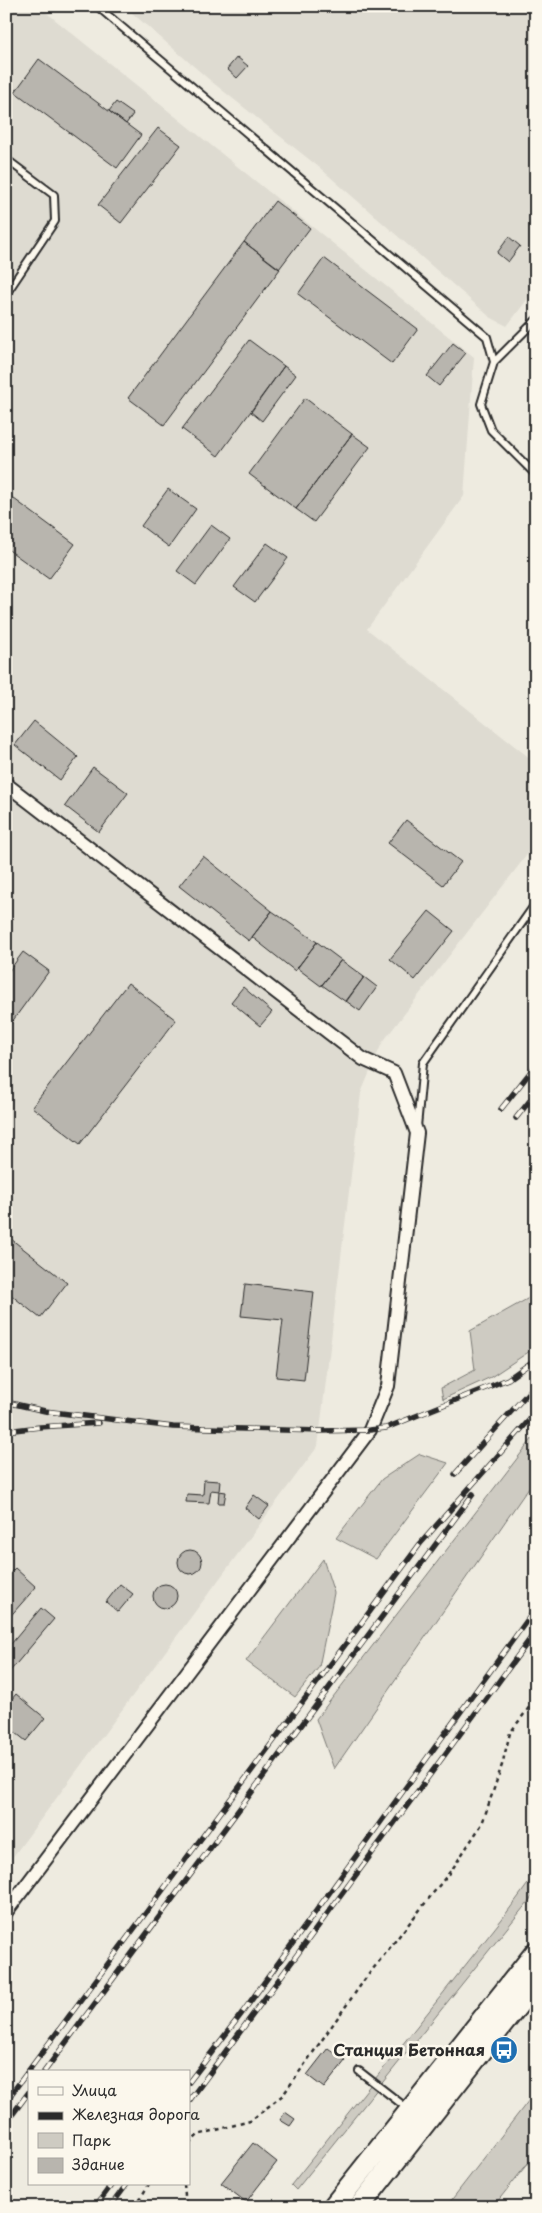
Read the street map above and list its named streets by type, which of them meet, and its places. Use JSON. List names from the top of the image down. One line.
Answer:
{"places":{"bus stop":["Станция Бетонная"]},"legend":["Улица","Железная дорога","Парк","Здание"]}
